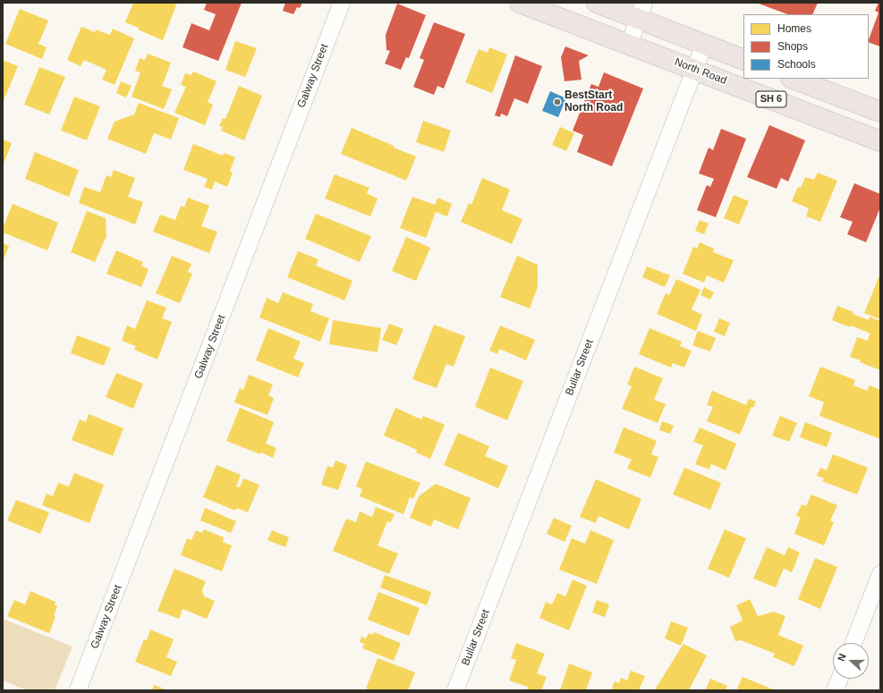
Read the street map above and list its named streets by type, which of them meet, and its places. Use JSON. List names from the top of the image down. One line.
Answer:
{"streets":{"main road":["North Road","SH 6"],"street":["Galway Street","Bullar Street"]},"crossings":[["North Road","Bullar Street"]],"places":["BestStart North Road"],"legend":["Homes","Shops","Schools"],"north":"left"}
